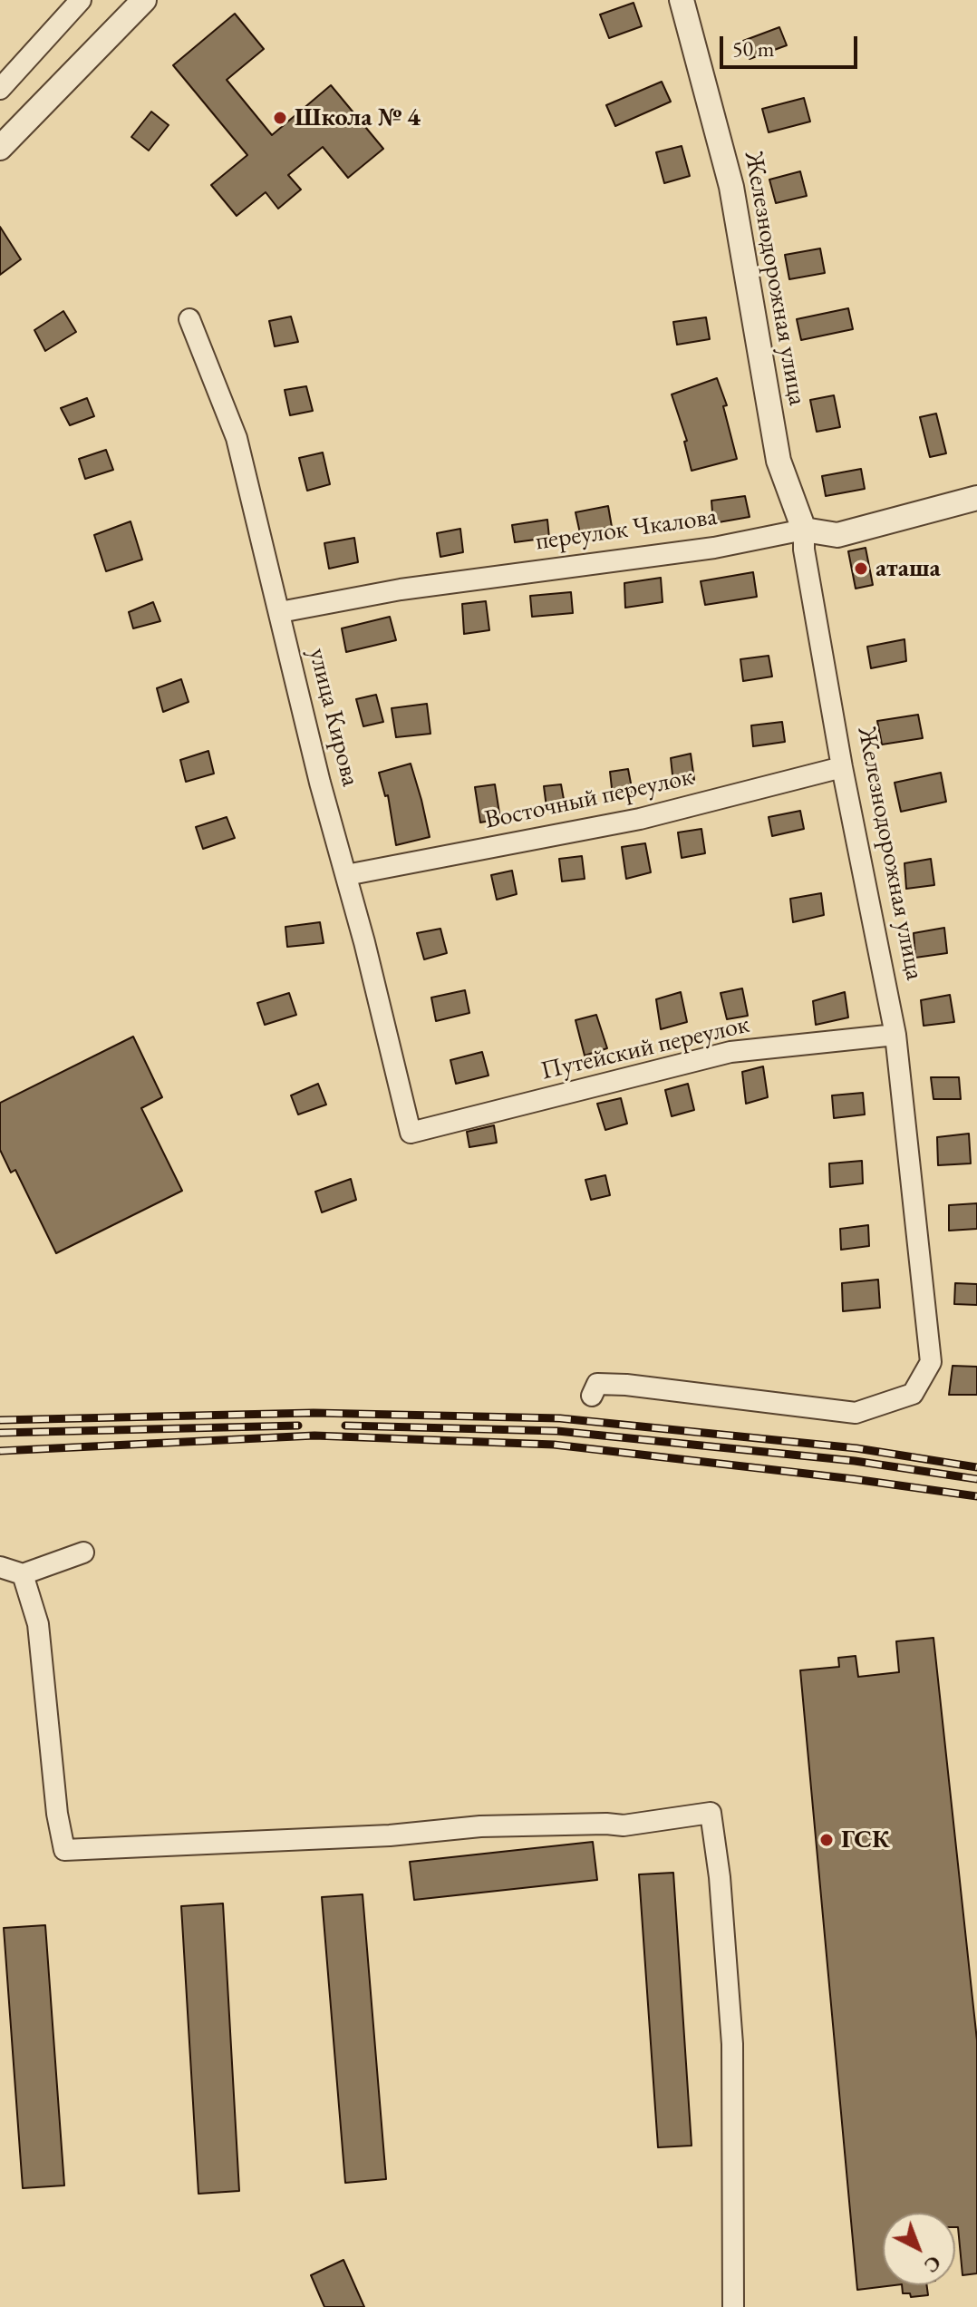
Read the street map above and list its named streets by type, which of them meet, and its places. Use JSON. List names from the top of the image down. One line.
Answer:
{"streets":{"street":["Железнодорожная улица","переулок Чкалова","улица Кирова","Восточный переулок","Путейский переулок"]},"crossings":[["Железнодорожная улица","переулок Чкалова"],["Железнодорожная улица","Восточный переулок"],["Железнодорожная улица","Путейский переулок"],["переулок Чкалова","улица Кирова"],["улица Кирова","Восточный переулок"],["улица Кирова","Путейский переулок"]],"places":["Школа № 4","аташа","ГСК"],"scale_bar":"50 m","north":"bottom right"}
